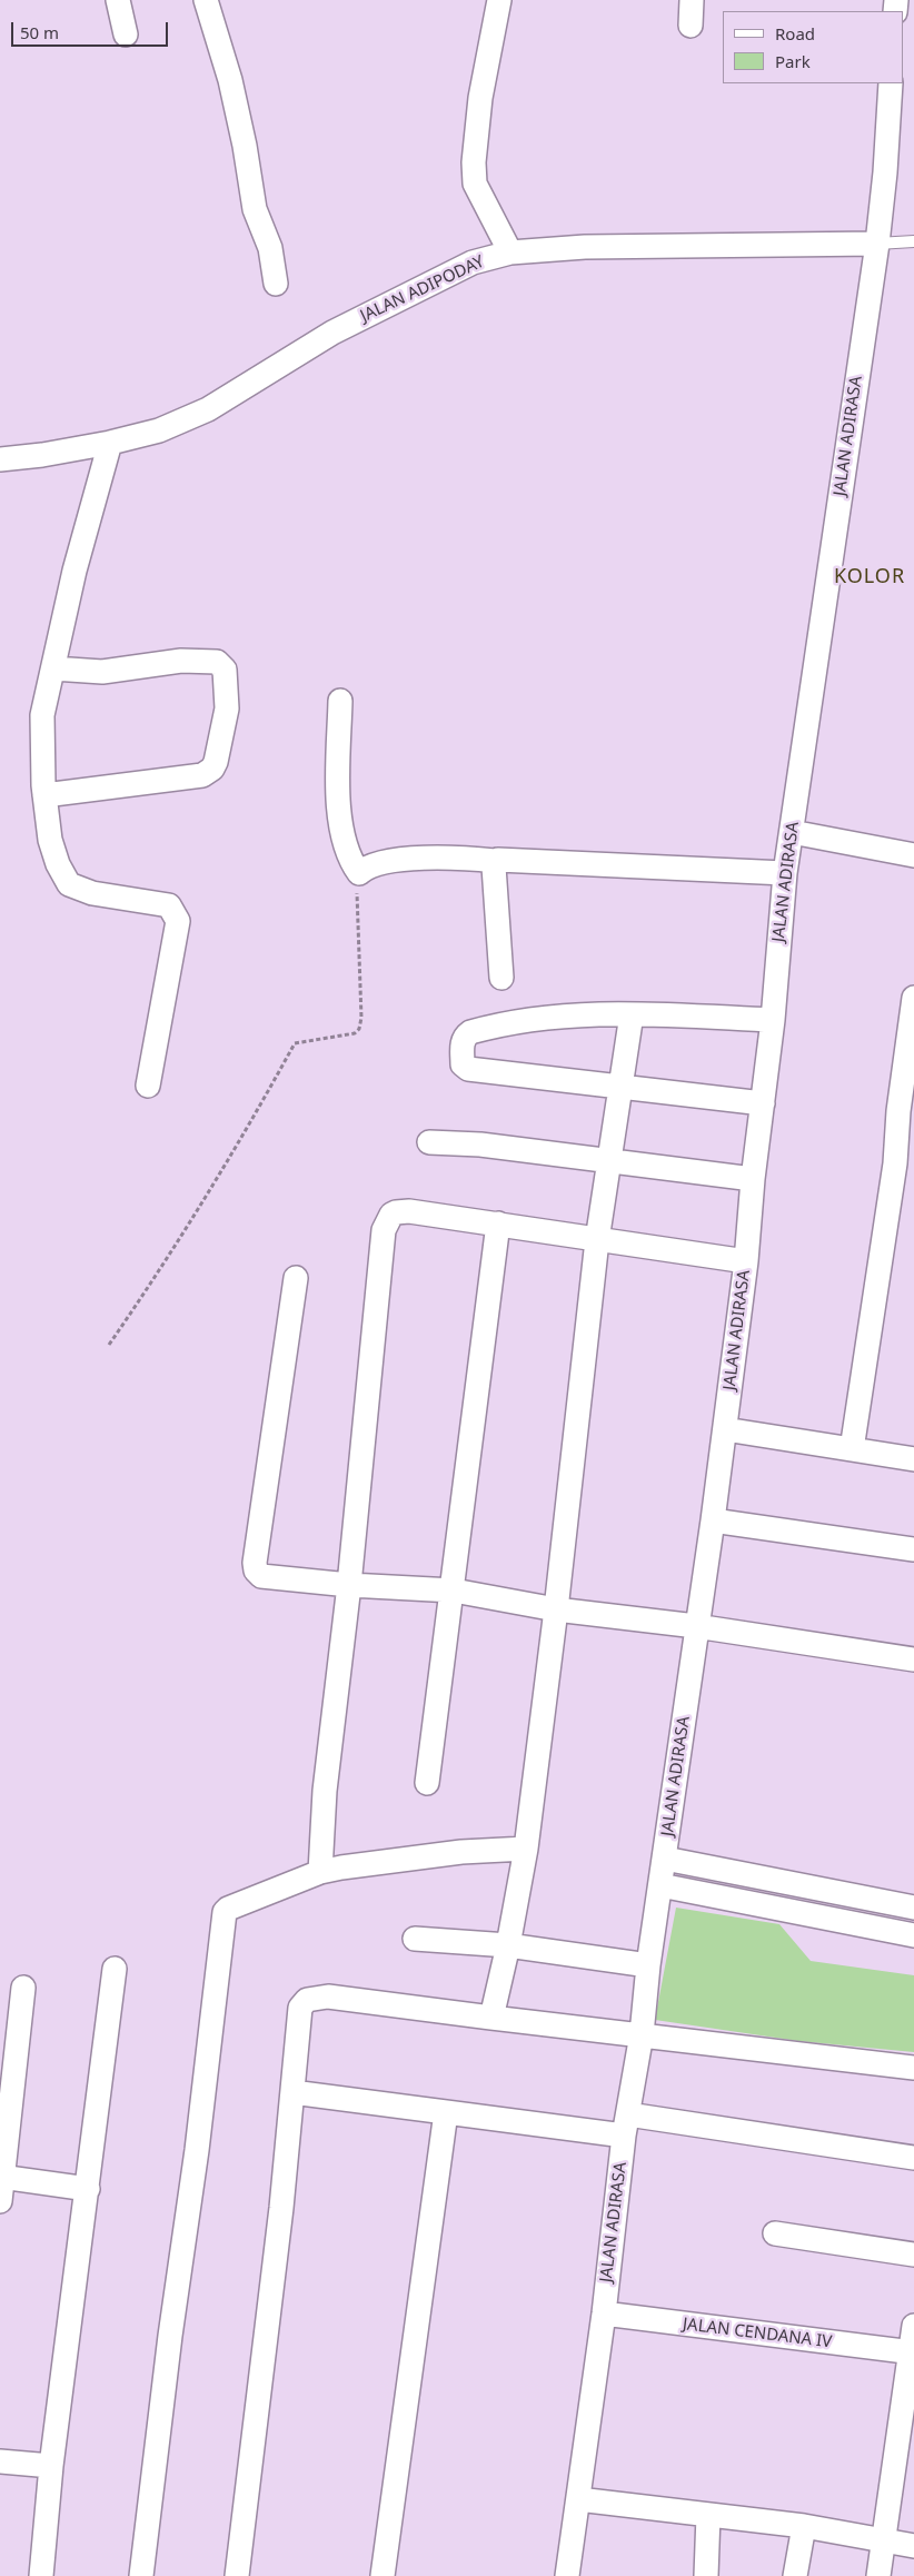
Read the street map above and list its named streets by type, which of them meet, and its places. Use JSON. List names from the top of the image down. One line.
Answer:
{"streets":{"street":["JALAN ADIPODAY","JALAN ADIRASA","JALAN CENDANA IV"]},"crossings":[["JALAN ADIPODAY","JALAN ADIRASA"],["JALAN ADIRASA","JALAN CENDANA IV"]],"districts":["KOLOR"],"legend":["Road","Park"],"scale_bar":"50 m"}
